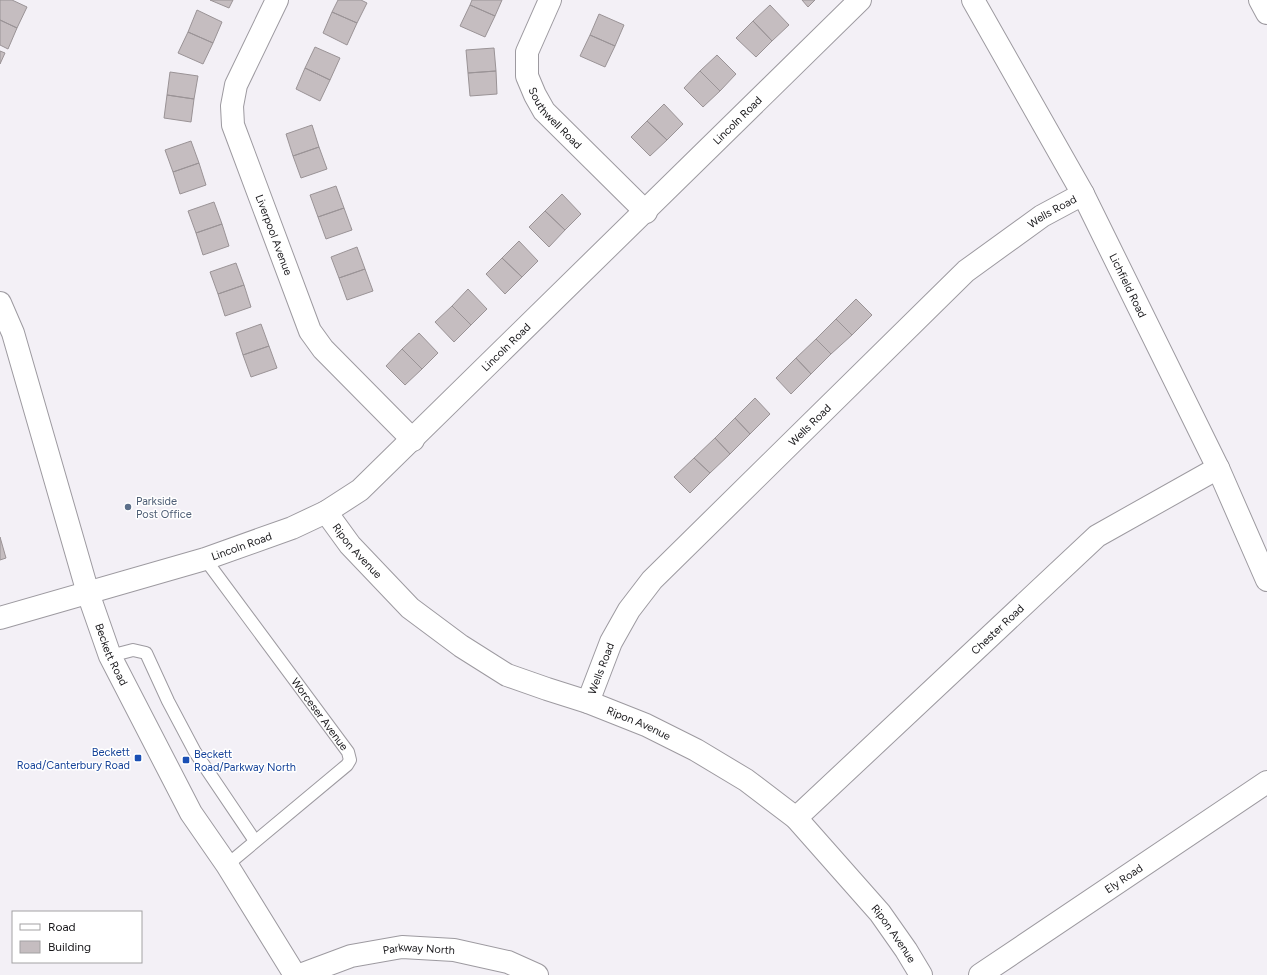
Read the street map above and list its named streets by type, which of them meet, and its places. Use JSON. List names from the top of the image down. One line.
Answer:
{"streets":{"street":["Southwell Road","Lincoln Road","Wells Road","Liverpool Avenue","Lichfield Road","Ripon Avenue","Chester Road","Beckett Road","Ely Road","Parkway North"],"lane":["Worceser Avenue"]},"crossings":[["Southwell Road","Lincoln Road"],["Lincoln Road","Liverpool Avenue"],["Lincoln Road","Ripon Avenue"],["Lincoln Road","Beckett Road"],["Lincoln Road","Worceser Avenue"],["Wells Road","Lichfield Road"],["Wells Road","Ripon Avenue"],["Lichfield Road","Chester Road"],["Ripon Avenue","Chester Road"],["Beckett Road","Worceser Avenue"]],"places":{"other":["Parkside Post Office"],"transit":["Beckett Road/Canterbury Road","Beckett Road/Parkway North"]},"legend":["Road","Building"]}
